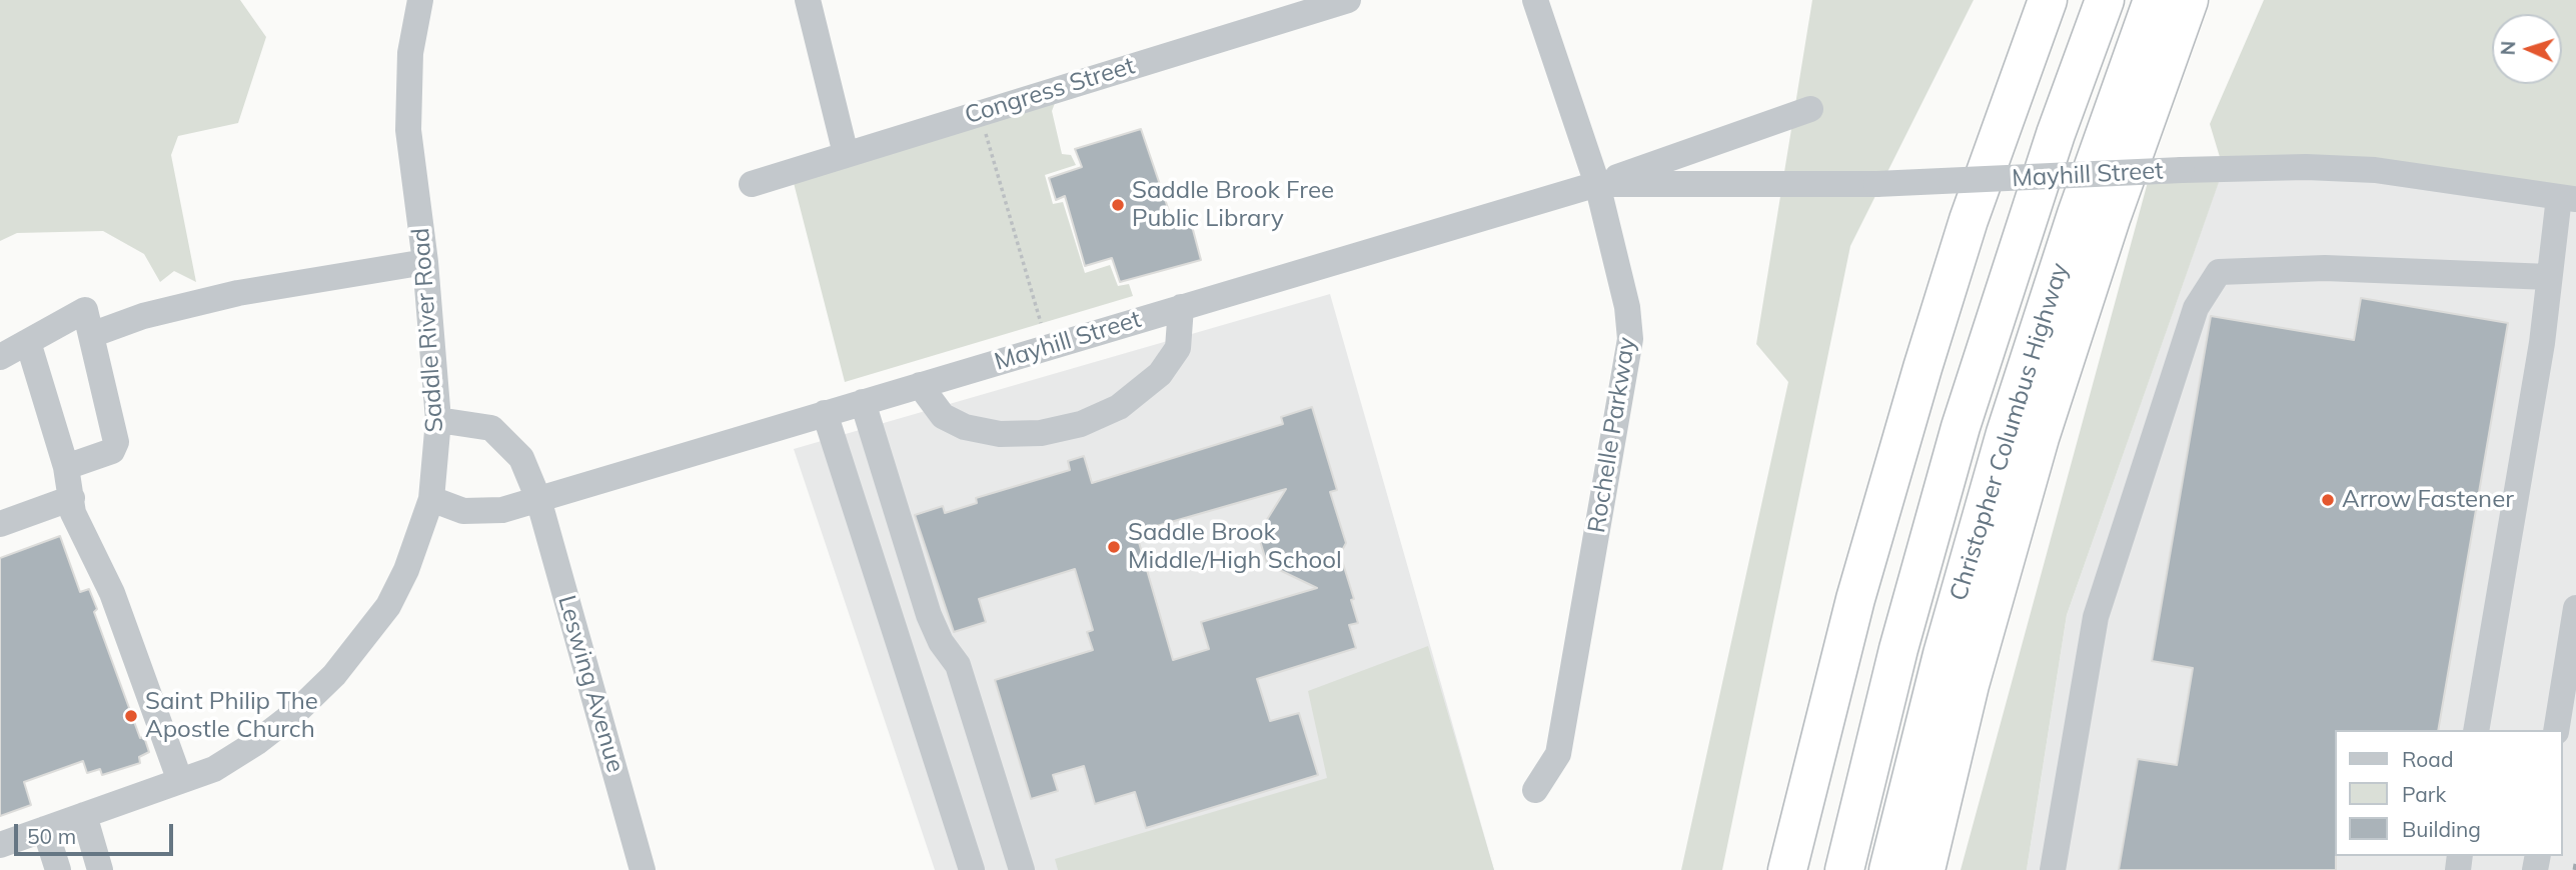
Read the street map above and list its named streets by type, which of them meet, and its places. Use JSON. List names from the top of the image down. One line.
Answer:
{"streets":{"highway":["Christopher Columbus Highway"],"street":["Congress Street","Mayhill Street","Saddle River Road","Rochelle Parkway","Leswing Avenue"]},"crossings":[["Mayhill Street","Saddle River Road"],["Mayhill Street","Rochelle Parkway"],["Mayhill Street","Leswing Avenue"]],"places":["Saddle Brook Free Public Library","Arrow Fastener","Saddle Brook Middle/High School","Saint Philip The Apostle Church"],"legend":["Road","Park","Building"],"scale_bar":"50 m","north":"left"}
